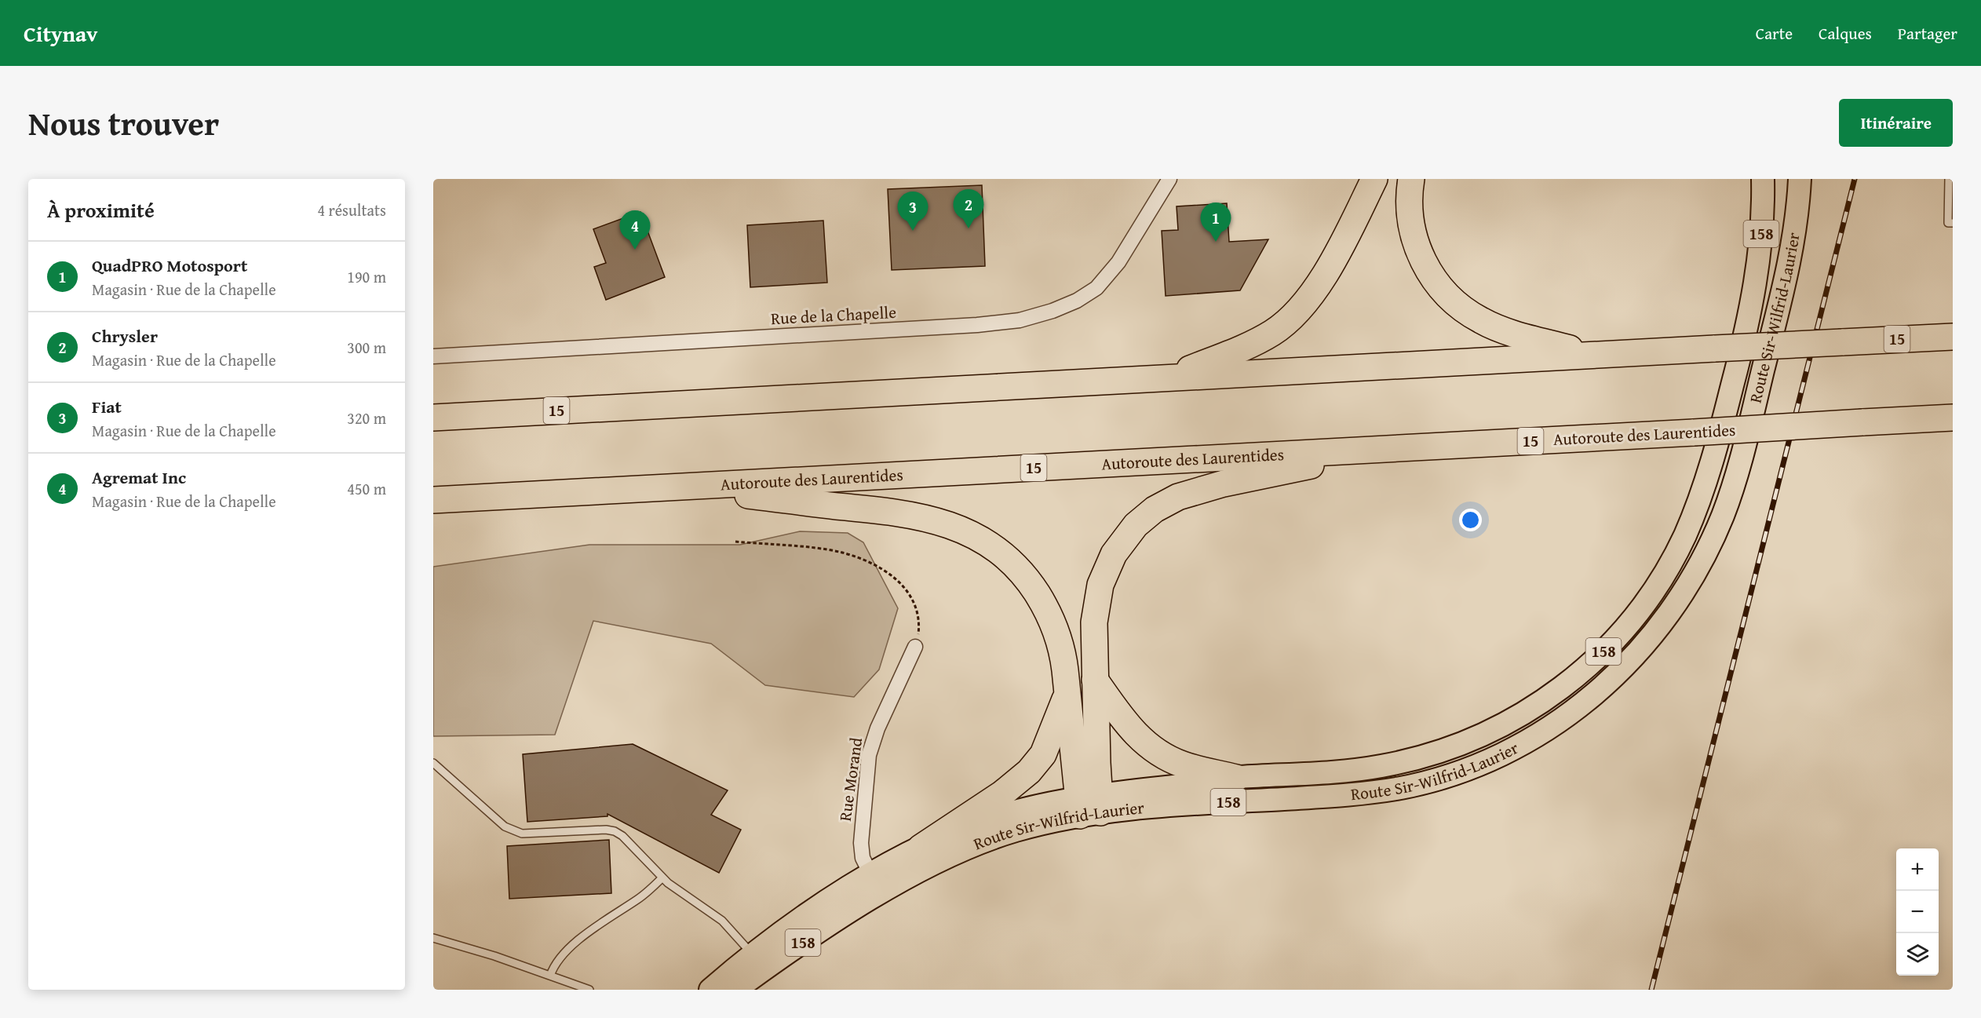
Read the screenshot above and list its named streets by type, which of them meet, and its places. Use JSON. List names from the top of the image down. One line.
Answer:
{"streets":{"highway":["15","Autoroute des Laurentides"],"main road":["158","Route Sir-Wilfrid-Laurier"],"street":["Rue de la Chapelle","Rue Morand"]},"crossings":[["Route Sir-Wilfrid-Laurier","Rue Morand"]],"page":{"header":"Citynav","nav":["Carte","Calques","Partager"],"title":"Nous trouver","buttons":"Itinéraire","heading":["À proximité","4 résultats"],"pins":["2","3","1","4"],"list":[{"mark":"1","name":"QuadPRO Motosport","note":"Magasin · Rue de la Chapelle","value":"190 m"},{"mark":"2","name":"Chrysler","note":"Magasin · Rue de la Chapelle","value":"300 m"},{"mark":"3","name":"Fiat","note":"Magasin · Rue de la Chapelle","value":"320 m"},{"mark":"4","name":"Agremat Inc","note":"Magasin · Rue de la Chapelle","value":"450 m"}],"map_buttons":["+","−"]}}
